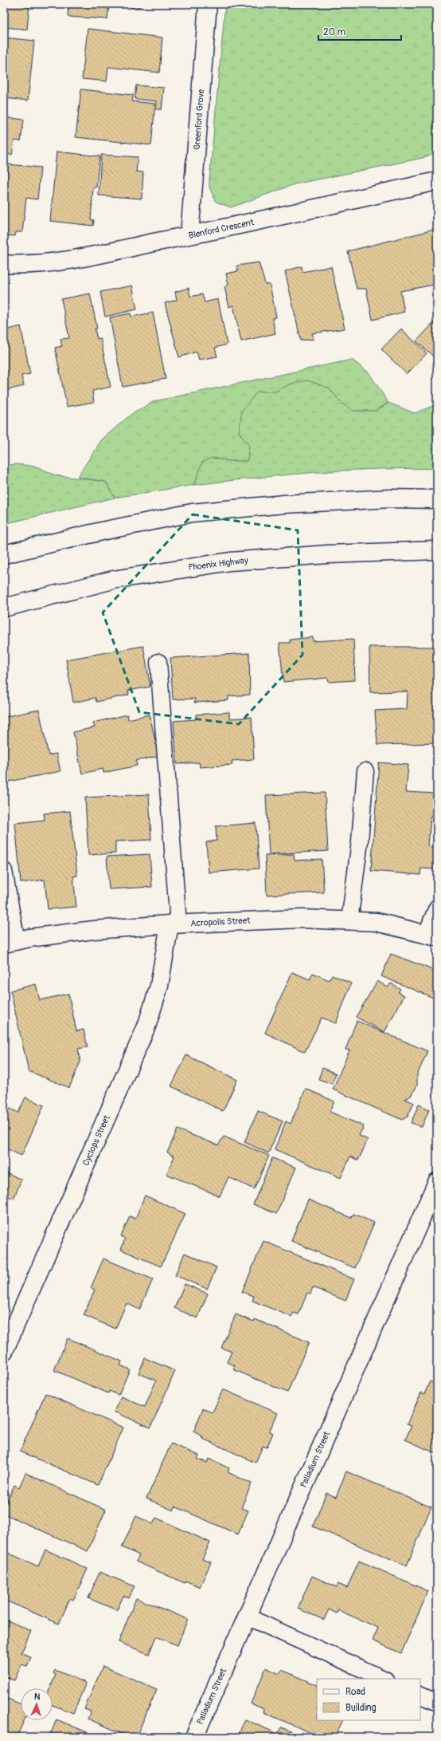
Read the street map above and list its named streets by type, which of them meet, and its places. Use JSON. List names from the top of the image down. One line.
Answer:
{"streets":{"street":["Greenford Grove","Blenford Crescent","Phoenix Highway","Acropolis Street","Cyclops Street","Palladium Street"]},"crossings":[["Greenford Grove","Blenford Crescent"],["Acropolis Street","Cyclops Street"]],"legend":["Road","Building"],"scale_bar":"20 m","north":"top"}
